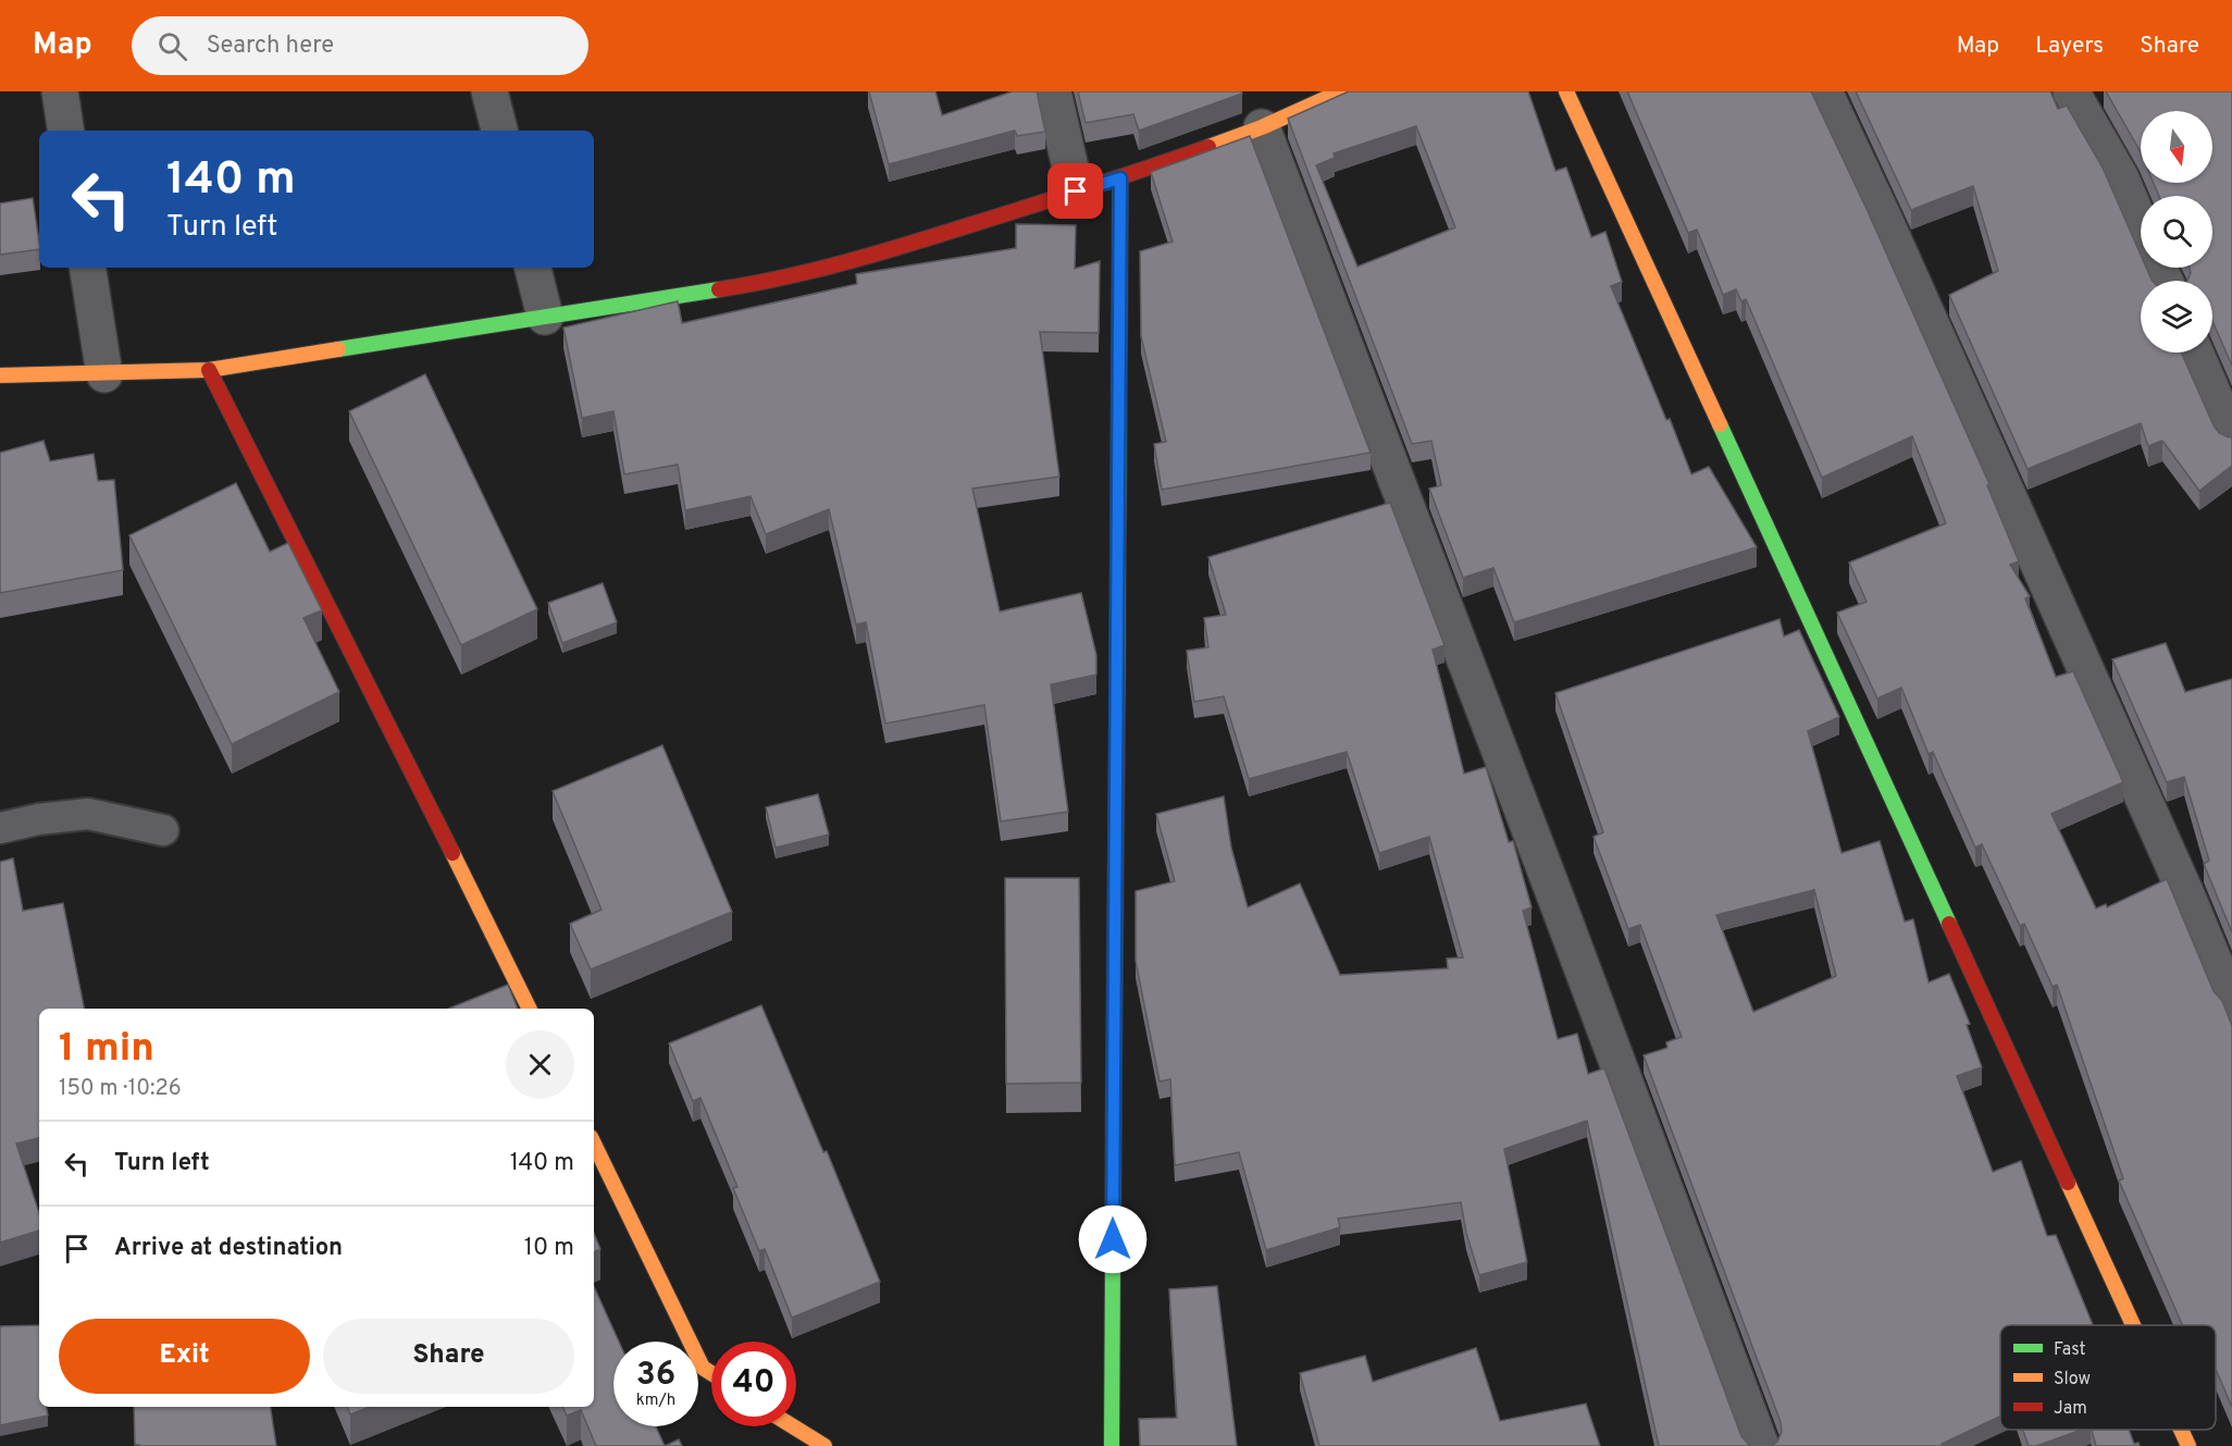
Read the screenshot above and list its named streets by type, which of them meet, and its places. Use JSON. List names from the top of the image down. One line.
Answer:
{"legend":["Fast","Slow","Jam"],"north":"bottom","page":{"header":"Map","search":"Search here","nav":["Map","Layers","Share"],"turn":["140 m","Turn left"],"heading":["1 min","150 m · 10:26"],"list":[{"name":"Turn left","value":"140 m"},{"name":"Arrive at destination","value":"10 m"}],"buttons":["Exit","Share"],"speed":"36 km/h","limit":"40"}}
